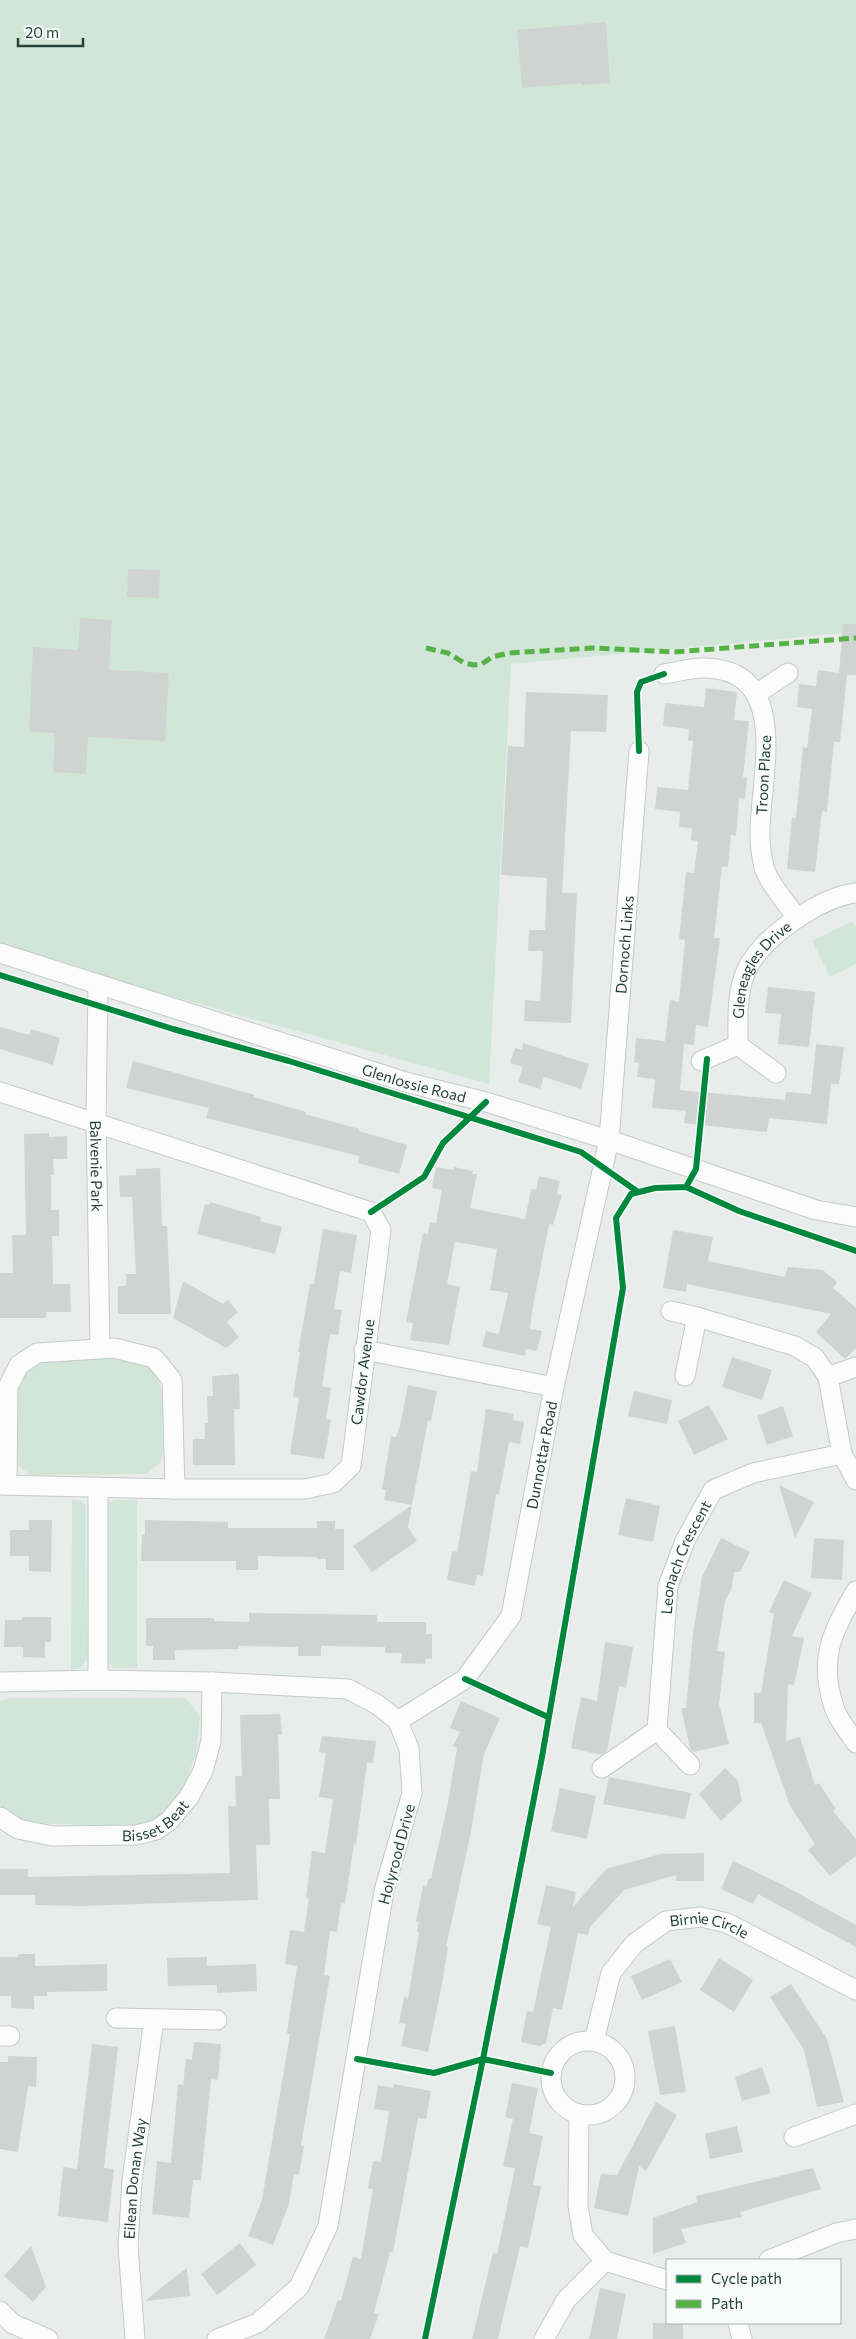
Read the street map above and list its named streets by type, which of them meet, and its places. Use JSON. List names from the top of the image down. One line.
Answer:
{"streets":{"street":["Troon Place","Dornoch Links","Gleneagles Drive","Glenlossie Road","Balvenie Park","Cawdor Avenue","Dunnottar Road","Leonach Crescent","Bisset Beat","Holyrood Drive","Birnie Circle","Eilean Donan Way"]},"crossings":[["Troon Place","Gleneagles Drive"],["Dornoch Links","Glenlossie Road"],["Dornoch Links","Dunnottar Road"],["Glenlossie Road","Balvenie Park"],["Glenlossie Road","Dunnottar Road"],["Balvenie Park","Cawdor Avenue"],["Dunnottar Road","Holyrood Drive"],["Bisset Beat","Holyrood Drive"]],"legend":["Cycle path","Path"],"scale_bar":"20 m"}
